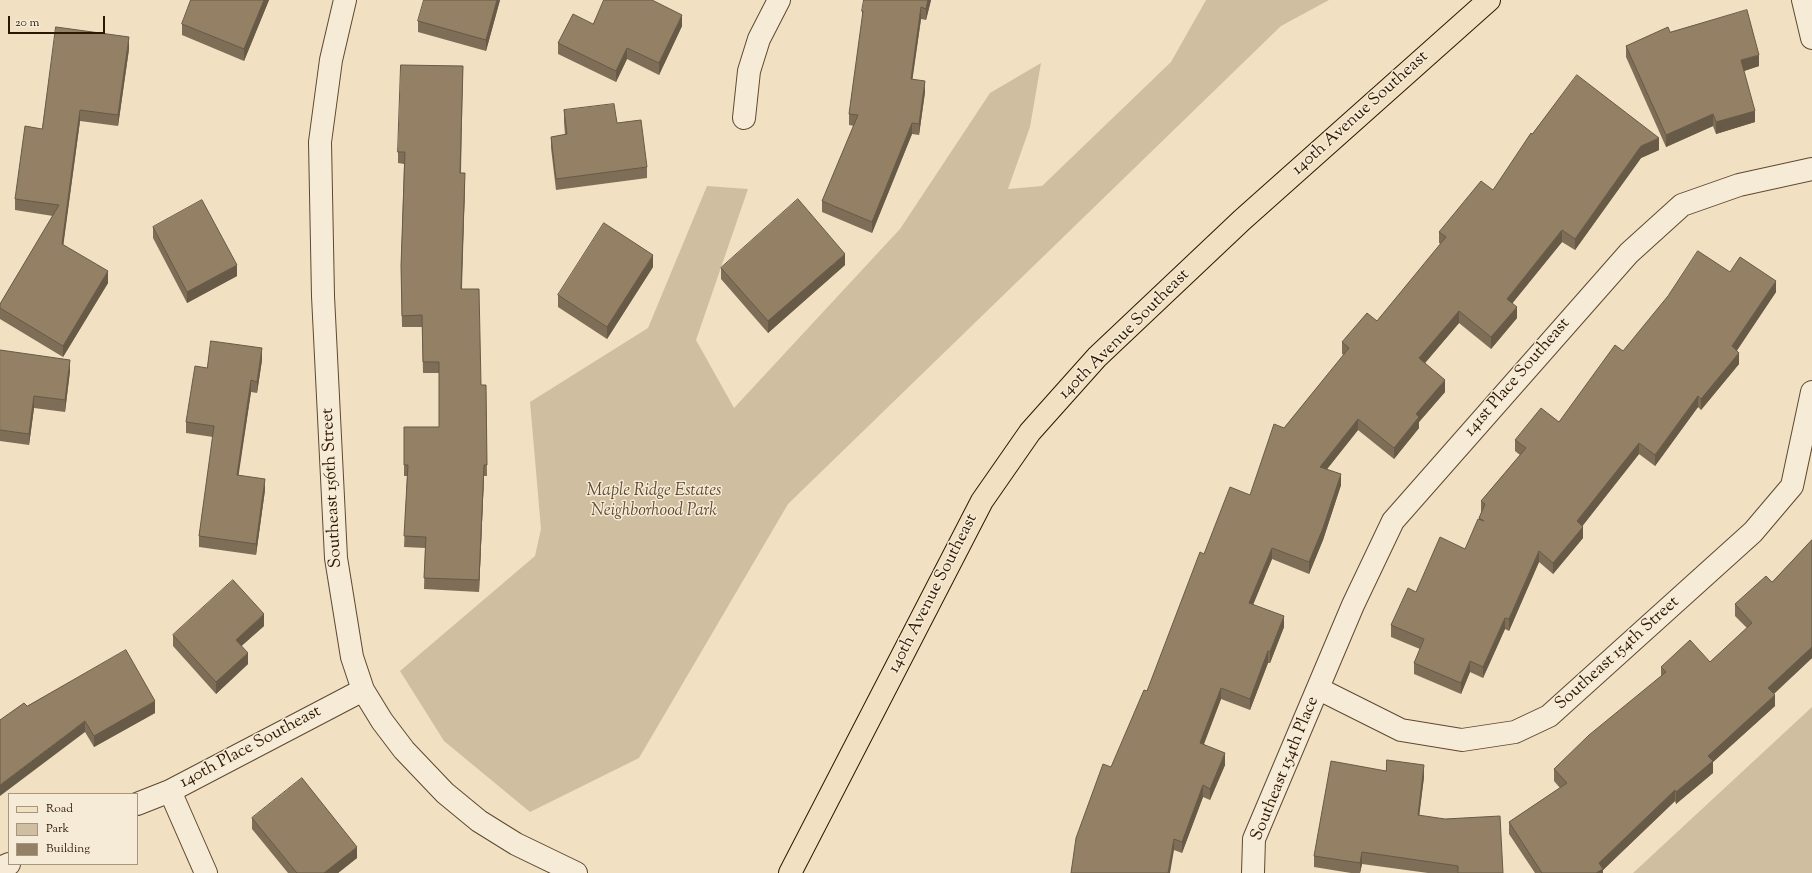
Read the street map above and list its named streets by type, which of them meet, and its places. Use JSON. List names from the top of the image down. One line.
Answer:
{"streets":{"main road":["140th Avenue Southeast"],"street":["141st Place Southeast","Southeast 156th Street","Southeast 154th Street","140th Place Southeast","Southeast 154th Place"]},"crossings":[["141st Place Southeast","Southeast 154th Street"],["141st Place Southeast","Southeast 154th Place"],["Southeast 156th Street","140th Place Southeast"],["Southeast 154th Street","Southeast 154th Place"]],"parks":["Maple Ridge Estates Neighborhood Park"],"legend":["Road","Park","Building"],"scale_bar":"20 m"}
